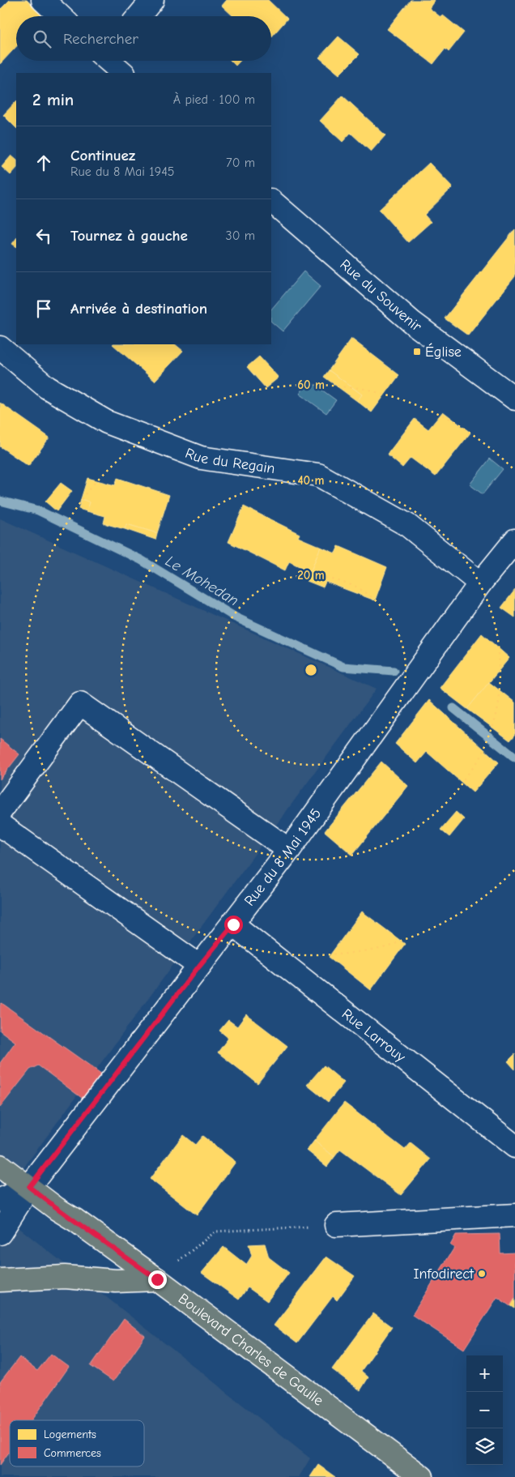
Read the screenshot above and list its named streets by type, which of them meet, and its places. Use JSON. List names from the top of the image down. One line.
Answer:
{"streets":{"main road":["Boulevard Charles de Gaulle"],"street":["Rue du Souvenir","Rue du Regain","Rue du 8 Mai 1945","Rue Larrouy"]},"crossings":[["Rue du Regain","Rue du 8 Mai 1945"],["Rue du 8 Mai 1945","Rue Larrouy"],["Rue du 8 Mai 1945","Boulevard Charles de Gaulle"]],"water":["Le Mohedan"],"places":{"transit":["Église"],"other":["Infodirect"]},"legend":["Logements","Commerces"],"page":{"search":"Rechercher","heading":["2 min","À pied · 100 m"],"list":[["Continuez","Rue du 8 Mai 1945","70 m"],["Tournez à gauche","30 m"],"Arrivée à destination"],"map_buttons":["+","−"]},"rings":["60 m","40 m","20 m"]}
